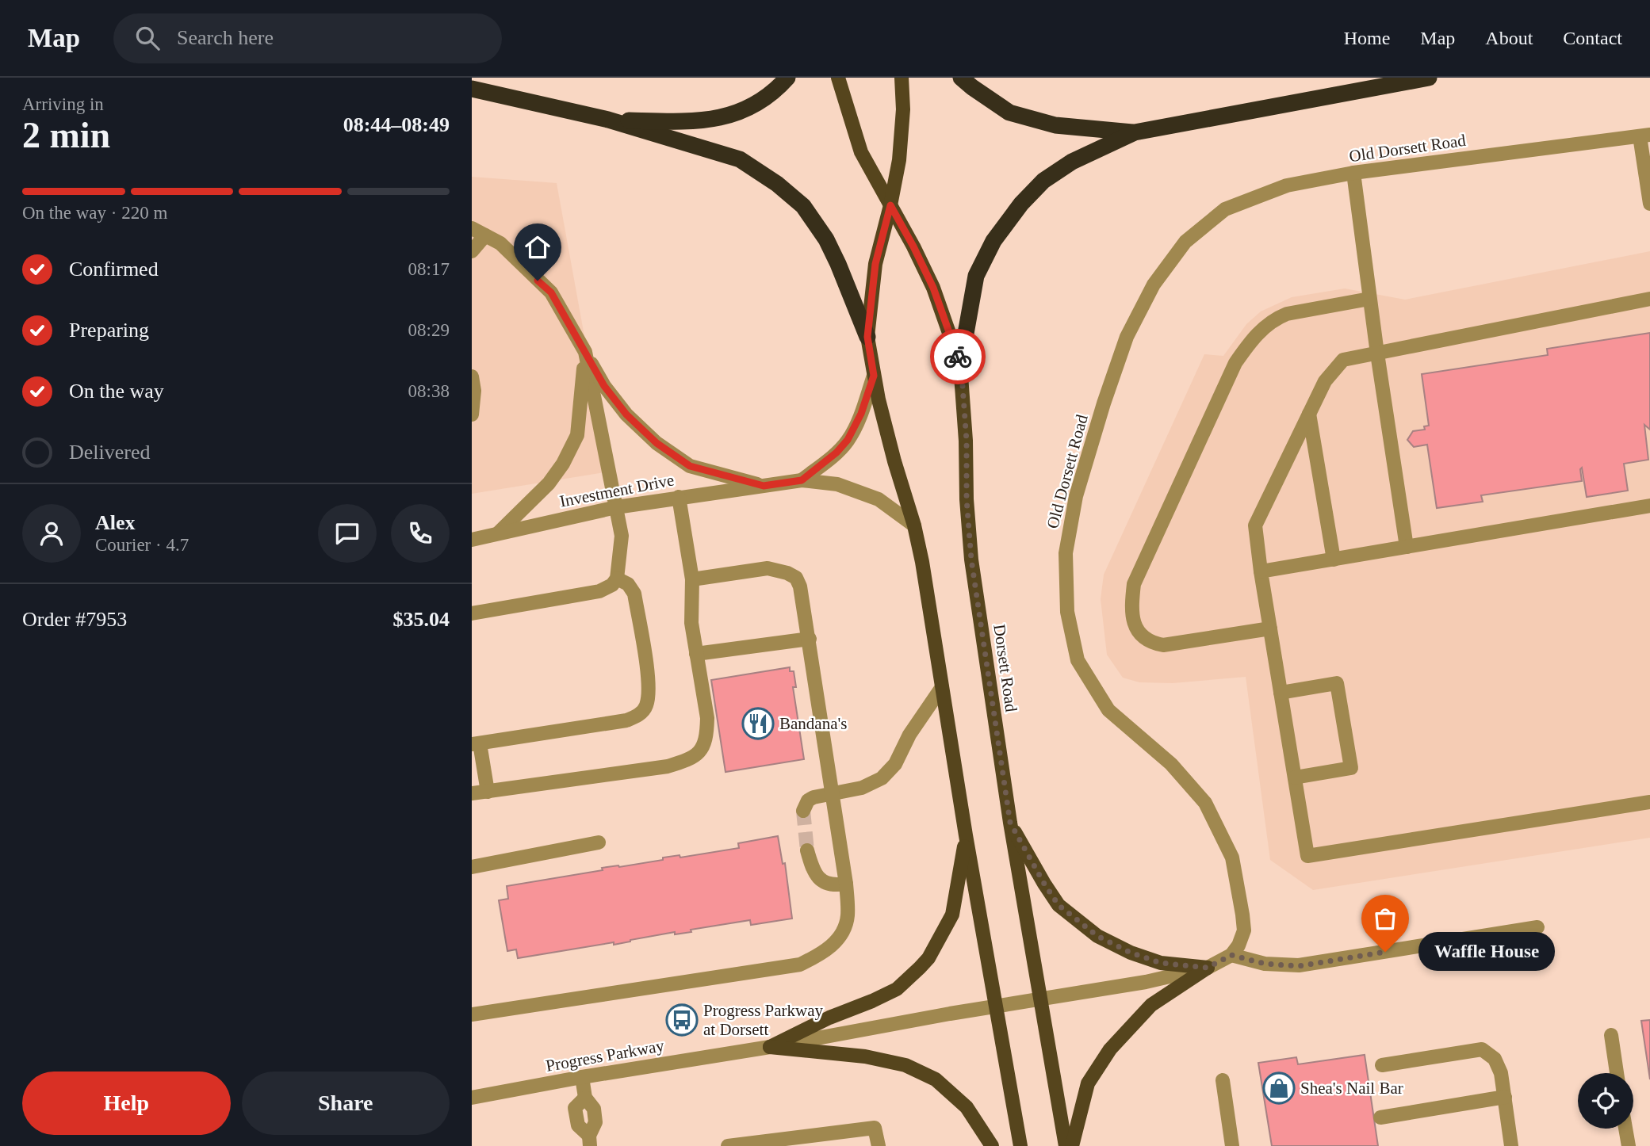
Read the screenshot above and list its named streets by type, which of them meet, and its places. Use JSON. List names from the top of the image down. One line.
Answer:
{"streets":{"main road":["Dorsett Road"],"street":["Old Dorsett Road","Investment Drive","Progress Parkway"]},"crossings":[["Dorsett Road","Progress Parkway"]],"places":{"restaurant":["Bandana's"],"other":["Waffle House"],"bus stop":["Progress Parkway at Dorsett"],"shop":["Shea's Nail Bar"]},"page":{"header":"Map","search":"Search here","nav":["Home","Map","About","Contact"],"heading":["2 min","Arriving in","08:44–08:49"],"panel":["Alex","Courier · 4.7","Order #7953","$35.04"],"bar":"On the way · 220 m","list":[["Confirmed","08:17"],["Preparing","08:29"],["On the way","08:38"],"Delivered"],"bubble":"Waffle House","buttons":["Help","Share"]}}
